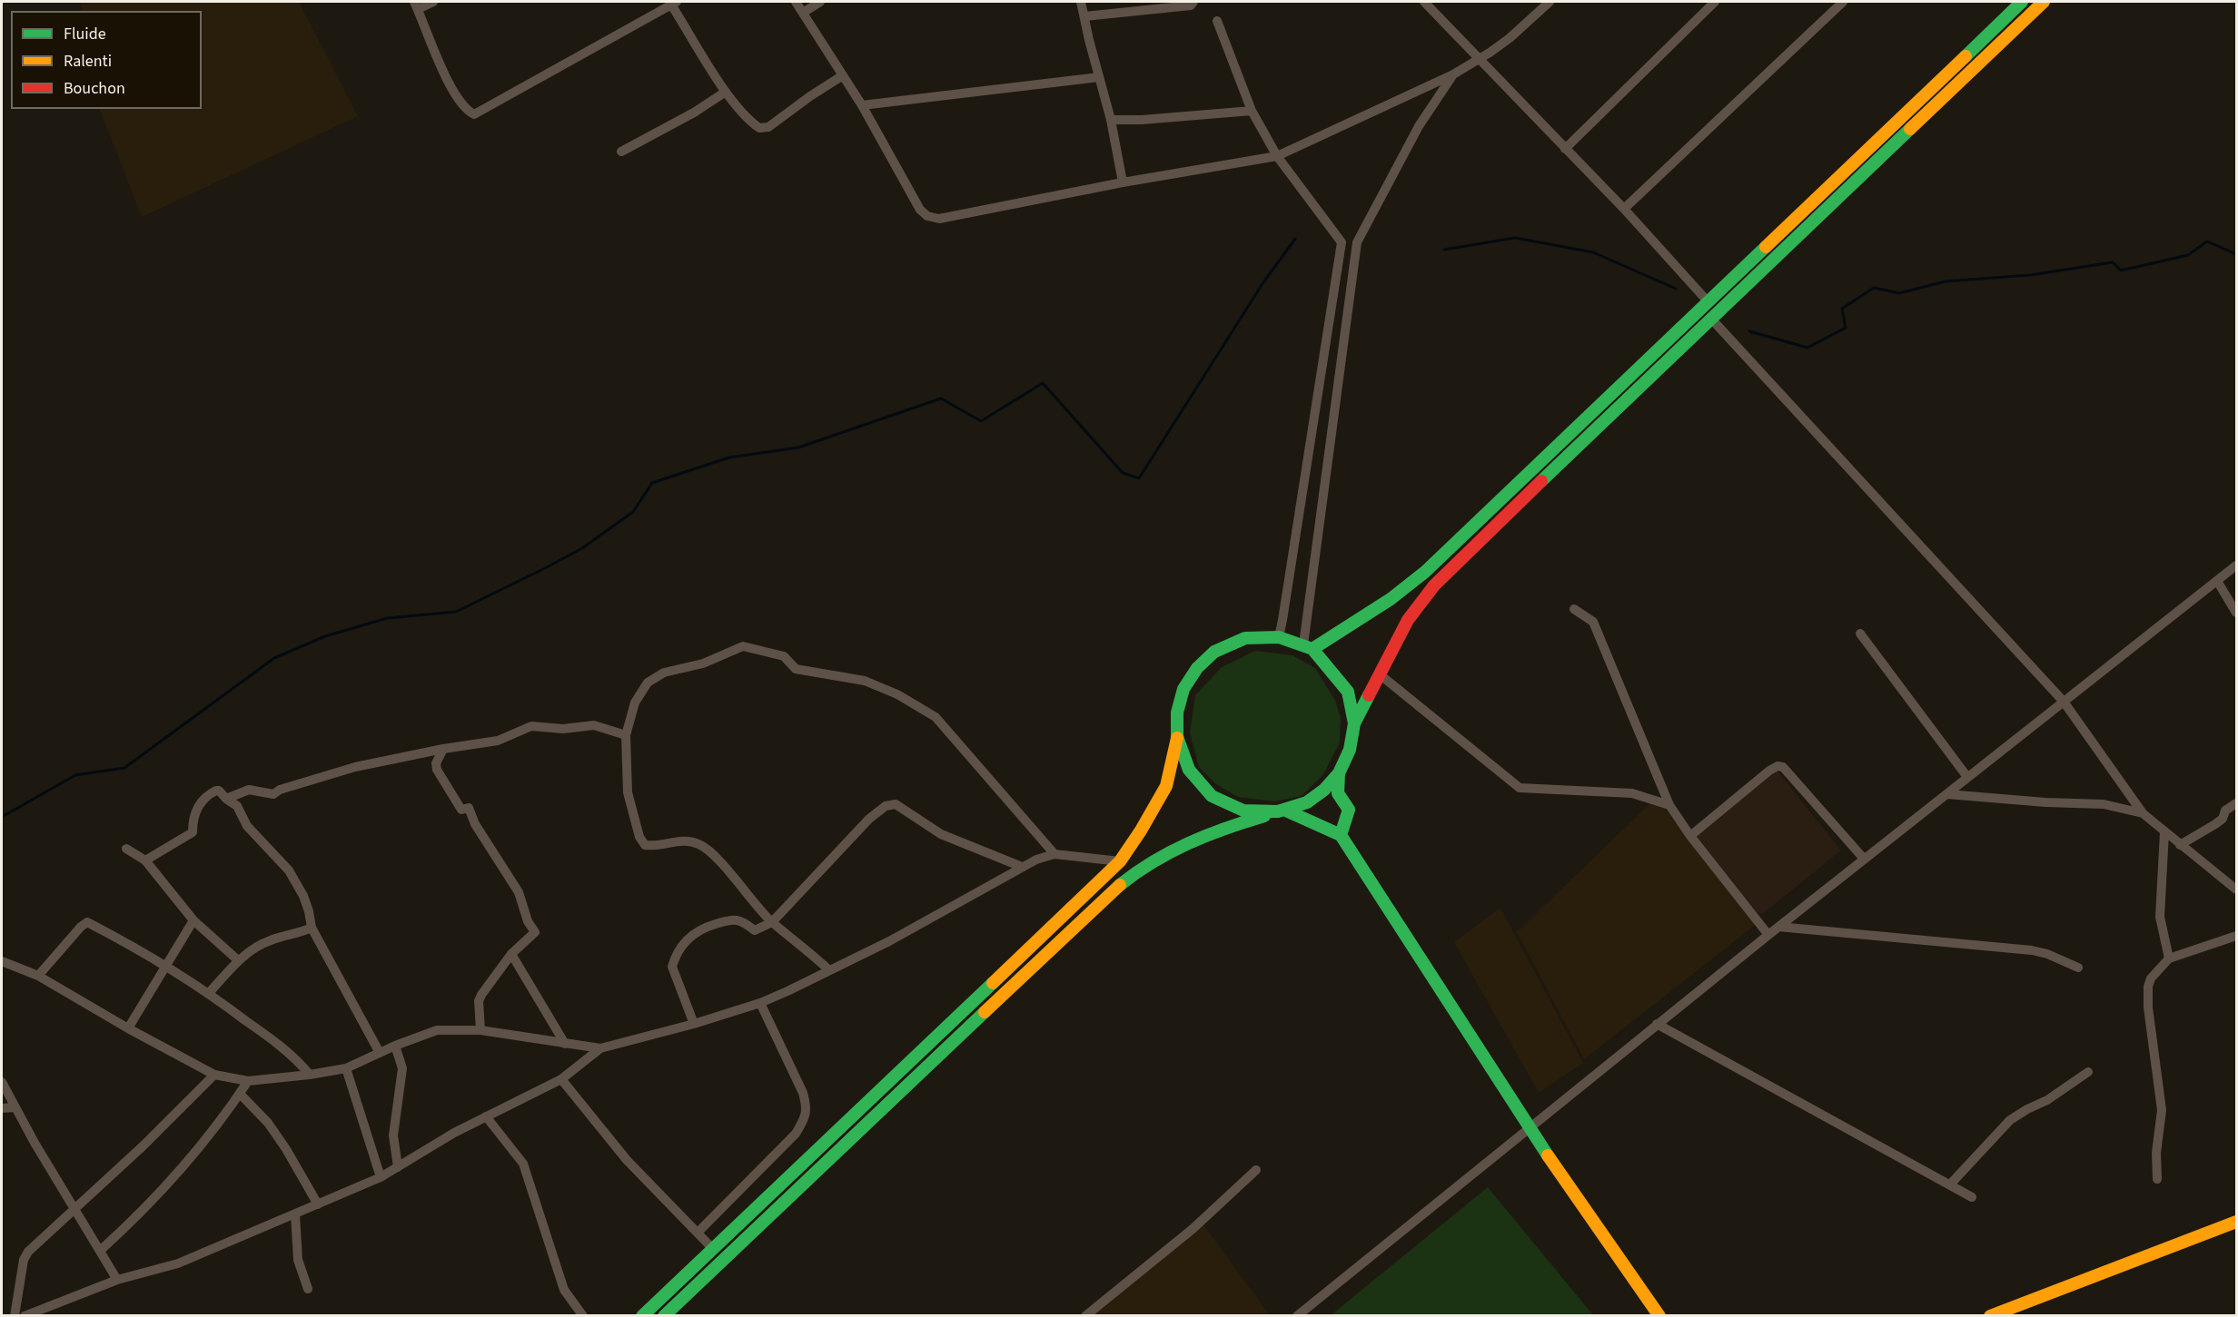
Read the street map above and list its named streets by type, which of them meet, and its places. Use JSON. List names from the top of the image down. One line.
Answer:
{"legend":["Fluide","Ralenti","Bouchon"]}
